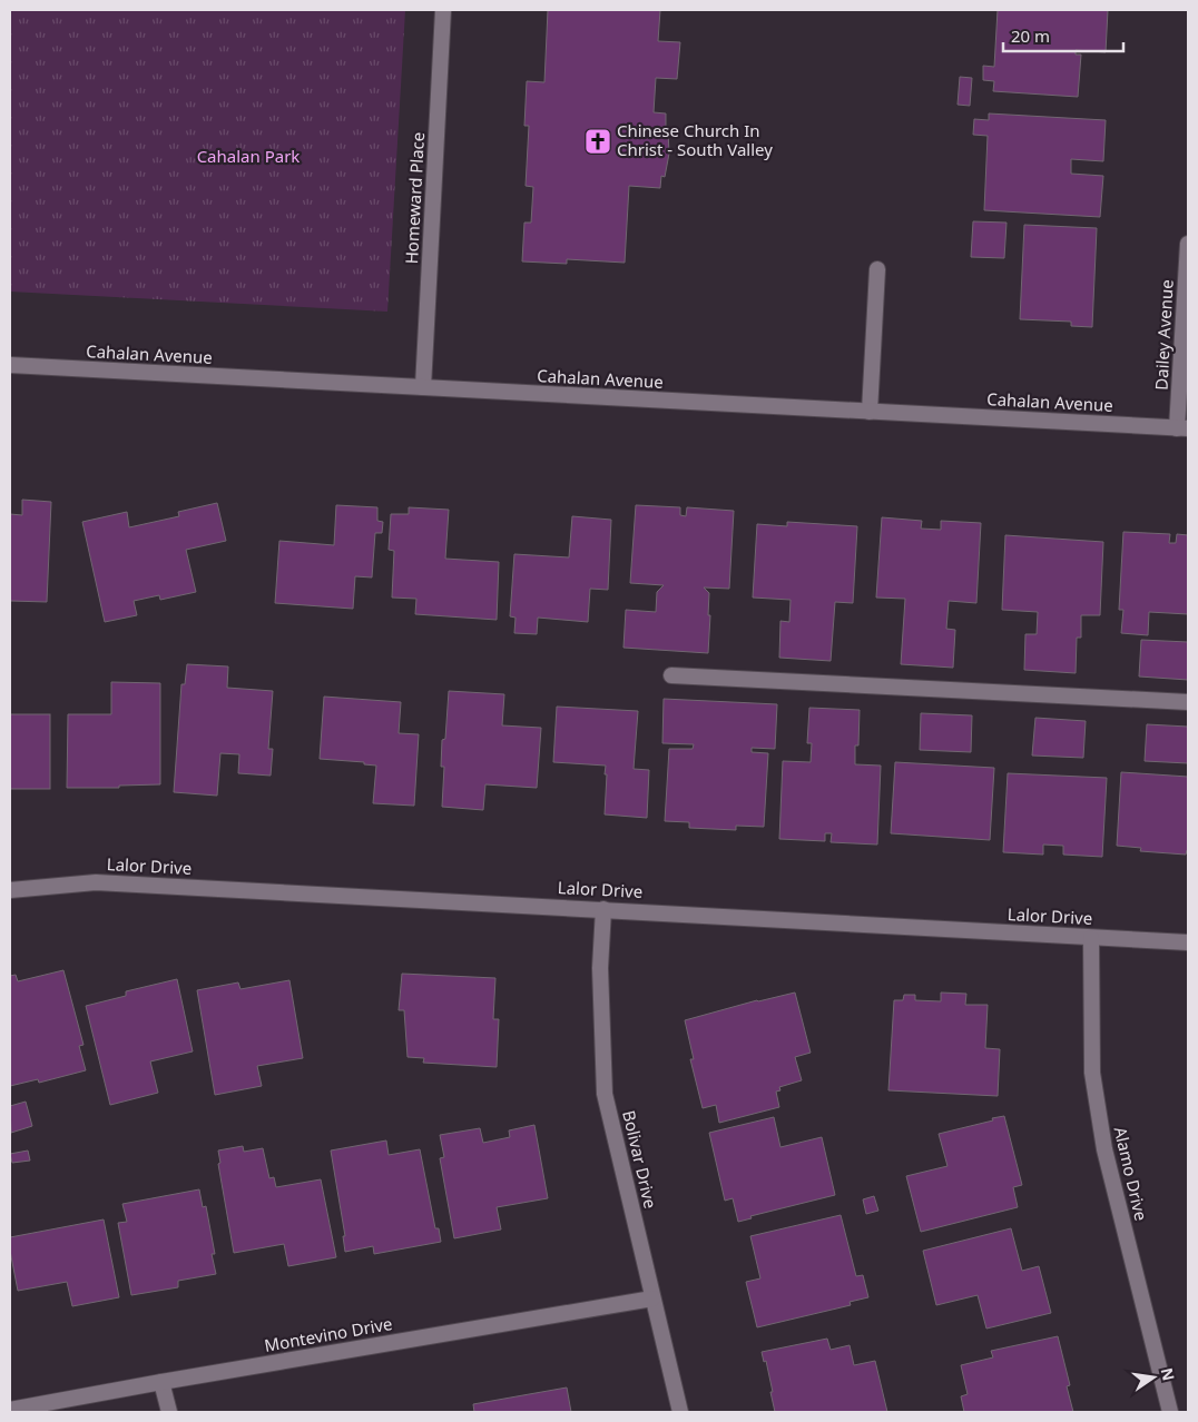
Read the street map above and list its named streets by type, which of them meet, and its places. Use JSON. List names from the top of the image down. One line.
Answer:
{"streets":{"street":["Homeward Place","Dailey Avenue","Cahalan Avenue","Lalor Drive","Bolivar Drive","Alamo Drive","Montevino Drive"]},"crossings":[["Homeward Place","Cahalan Avenue"],["Dailey Avenue","Cahalan Avenue"],["Lalor Drive","Bolivar Drive"],["Lalor Drive","Alamo Drive"],["Bolivar Drive","Montevino Drive"]],"parks":["Cahalan Park"],"places":{"church":["Chinese Church In Christ - South Valley"]},"scale_bar":"20 m","north":"right"}
